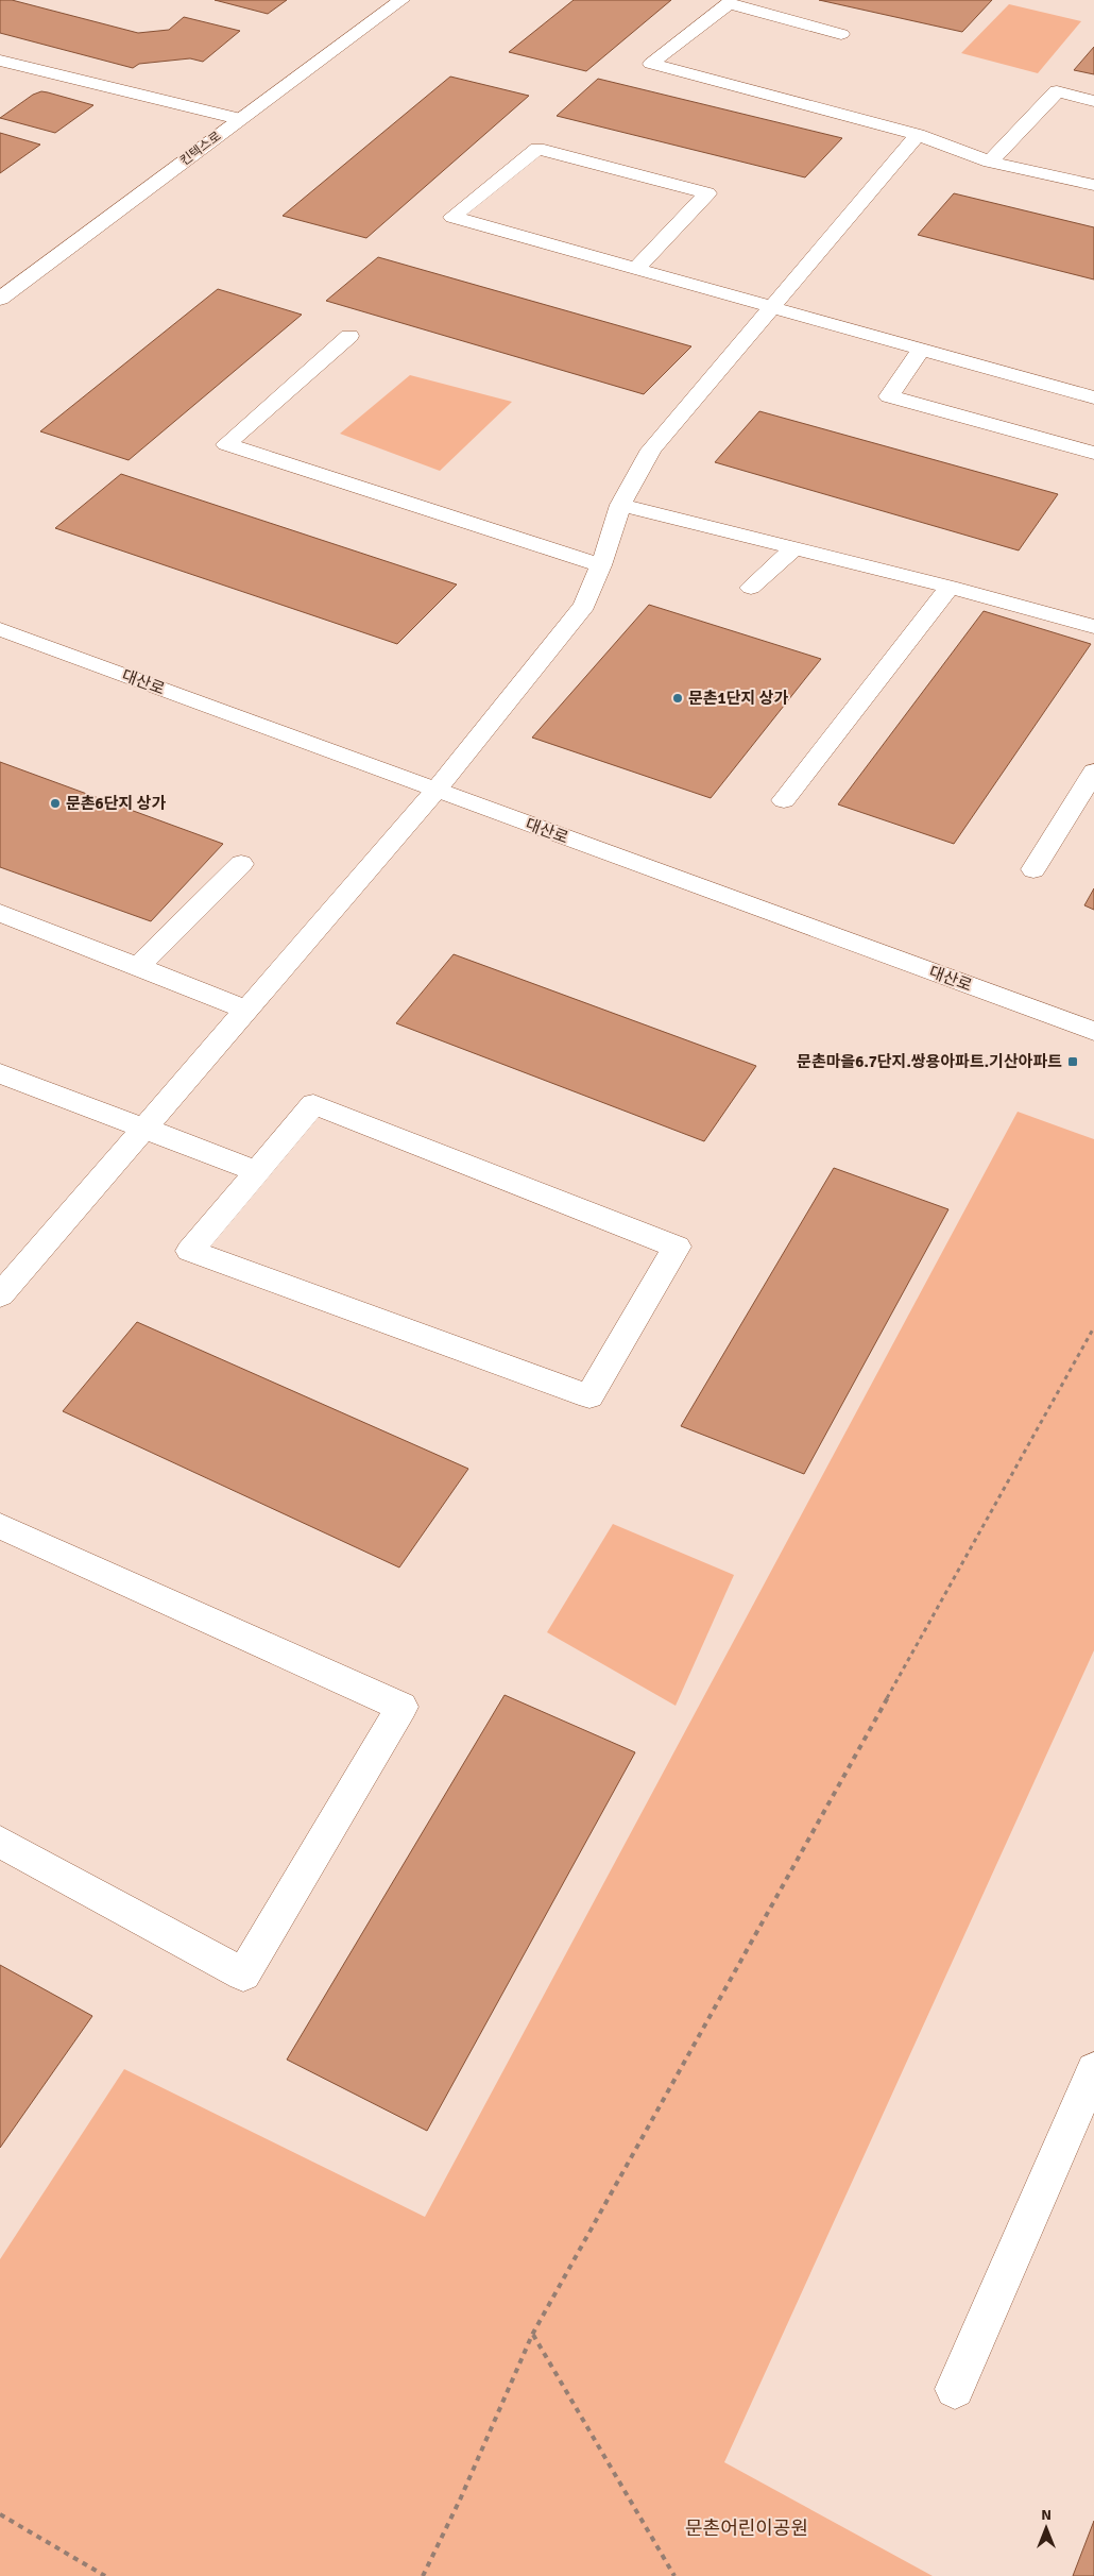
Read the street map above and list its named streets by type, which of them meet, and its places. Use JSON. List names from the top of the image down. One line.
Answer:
{"streets":{"main road":["킨텍스로","대산로"]},"parks":["문촌어린이공원"],"places":{"other":["문촌1단지 상가","문촌6단지 상가"],"transit":["문촌마을6.7단지.쌍용아파트.기산아파트"]},"north":"top"}
